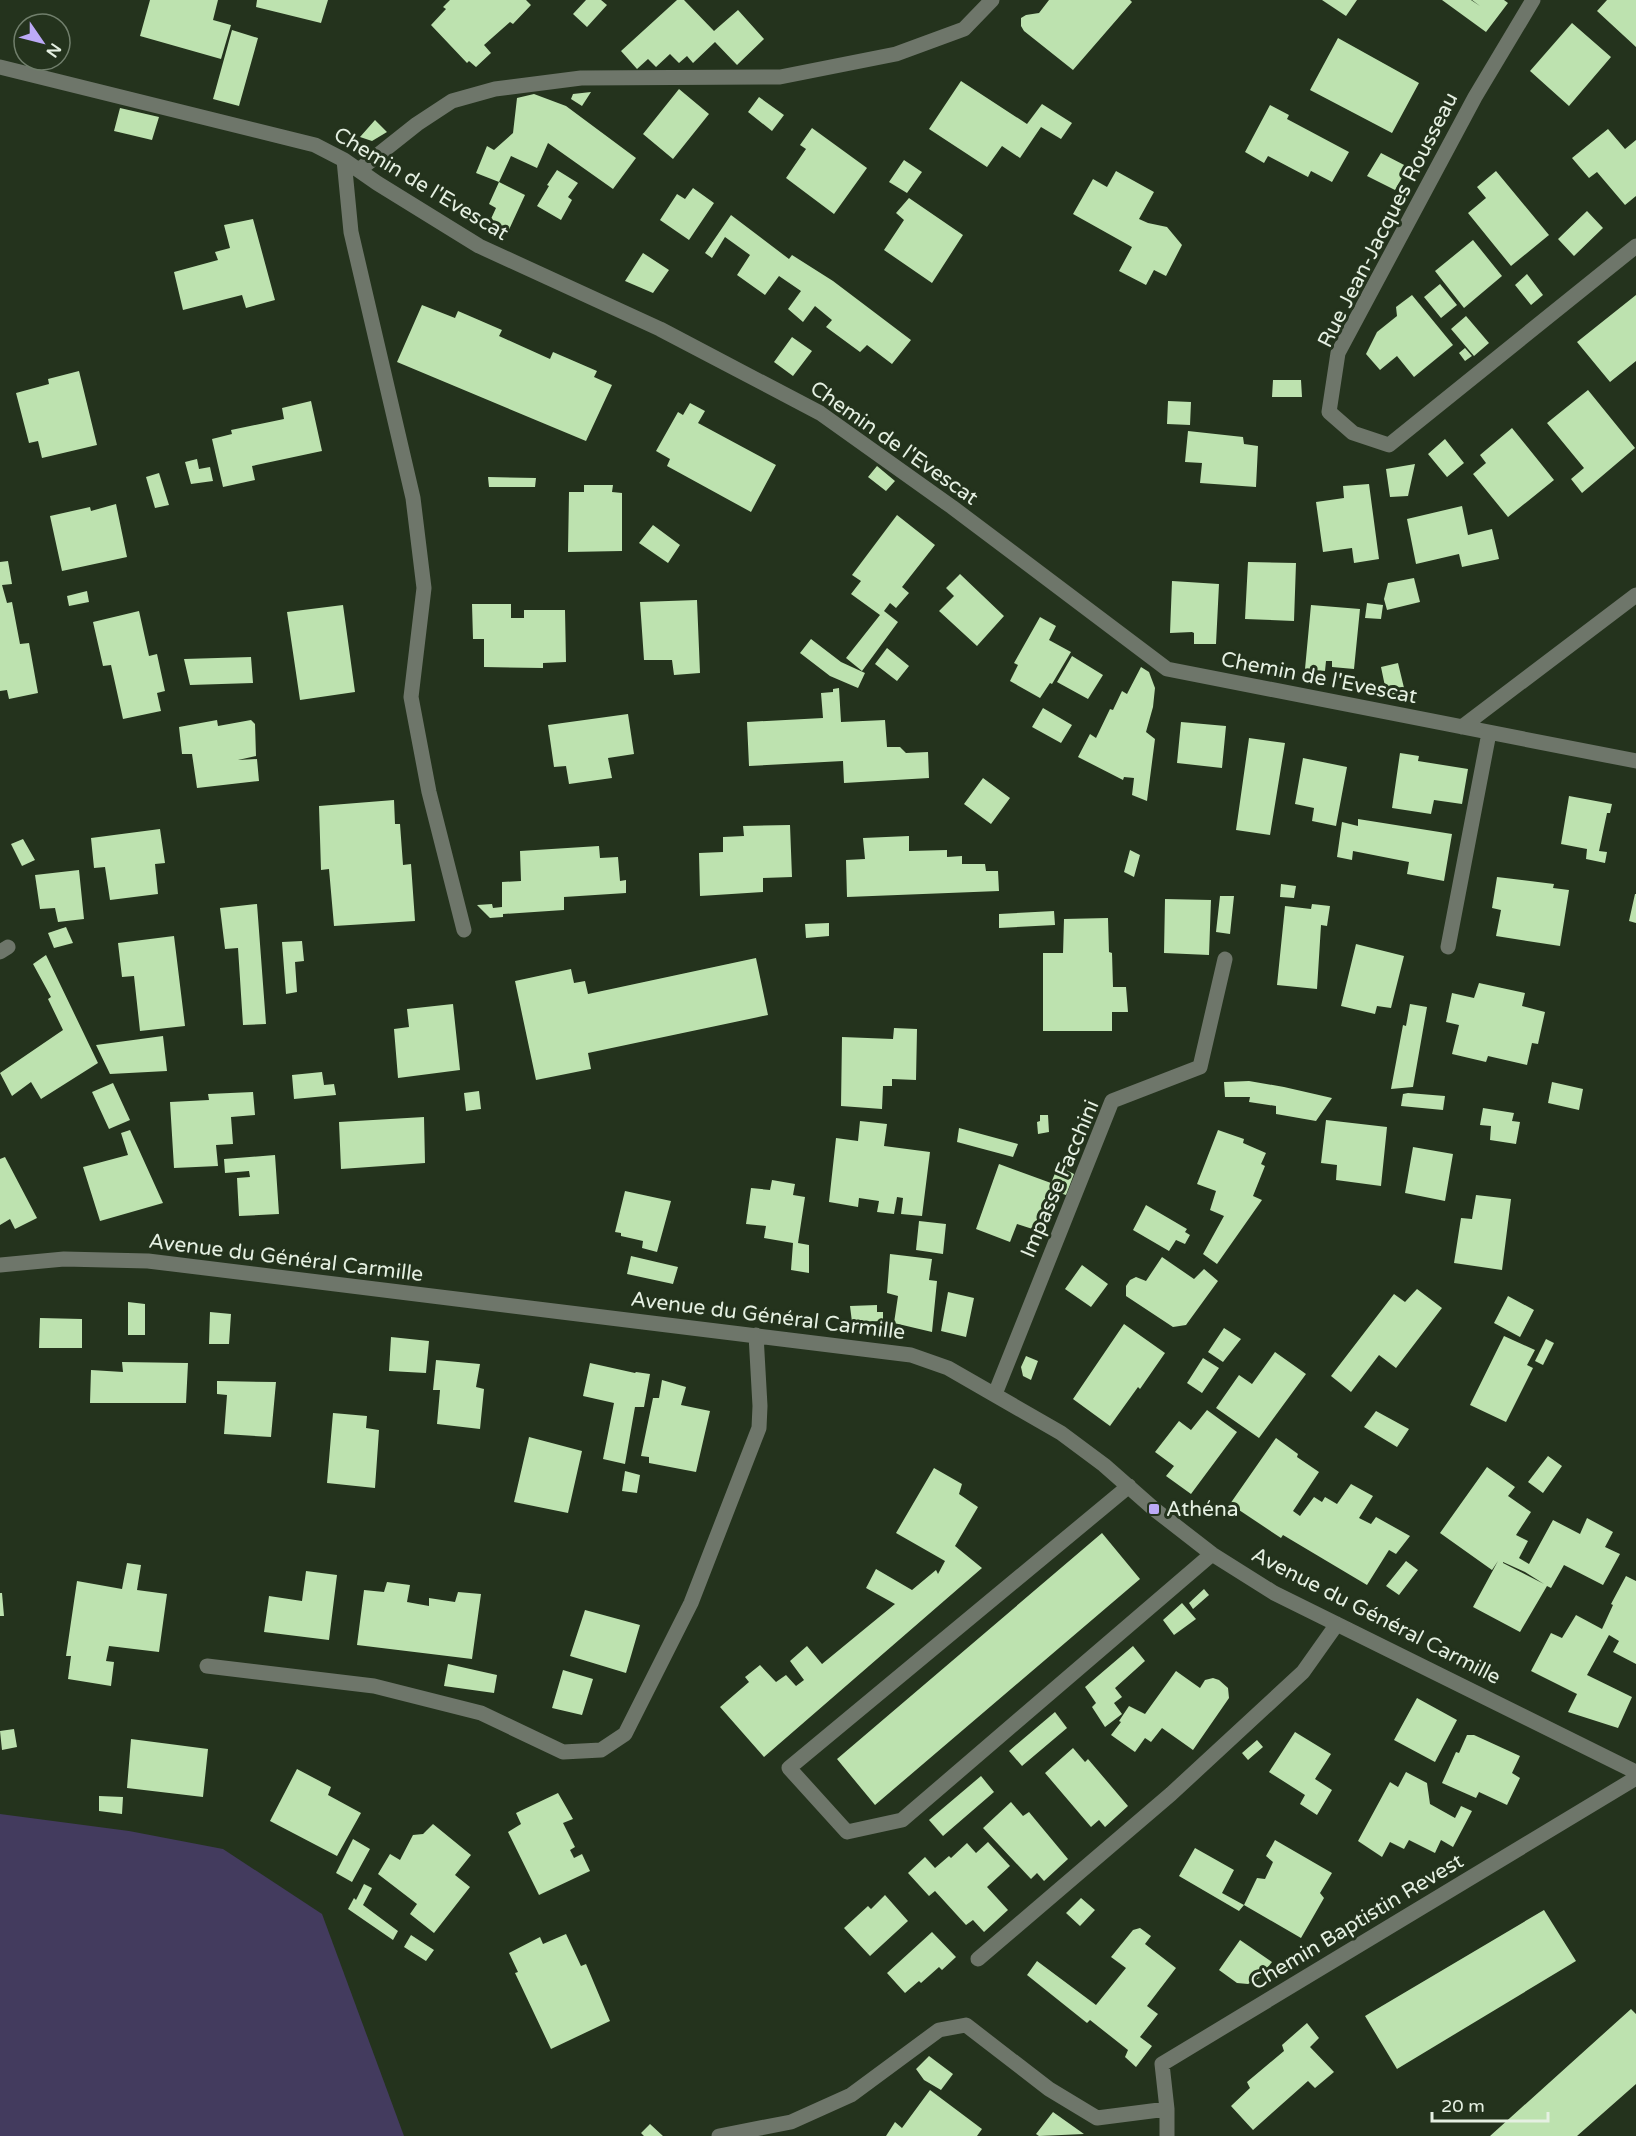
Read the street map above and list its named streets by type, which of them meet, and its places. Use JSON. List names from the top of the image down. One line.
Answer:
{"streets":{"street":["Chemin de l'Evescat","Rue Jean-Jacques Rousseau","Impasse Facchini","Avenue du Général Carmille","Chemin Baptistin Revest"]},"crossings":[["Impasse Facchini","Avenue du Général Carmille"]],"places":{"transit":["Athéna"]},"scale_bar":"20 m","north":"bottom right"}
